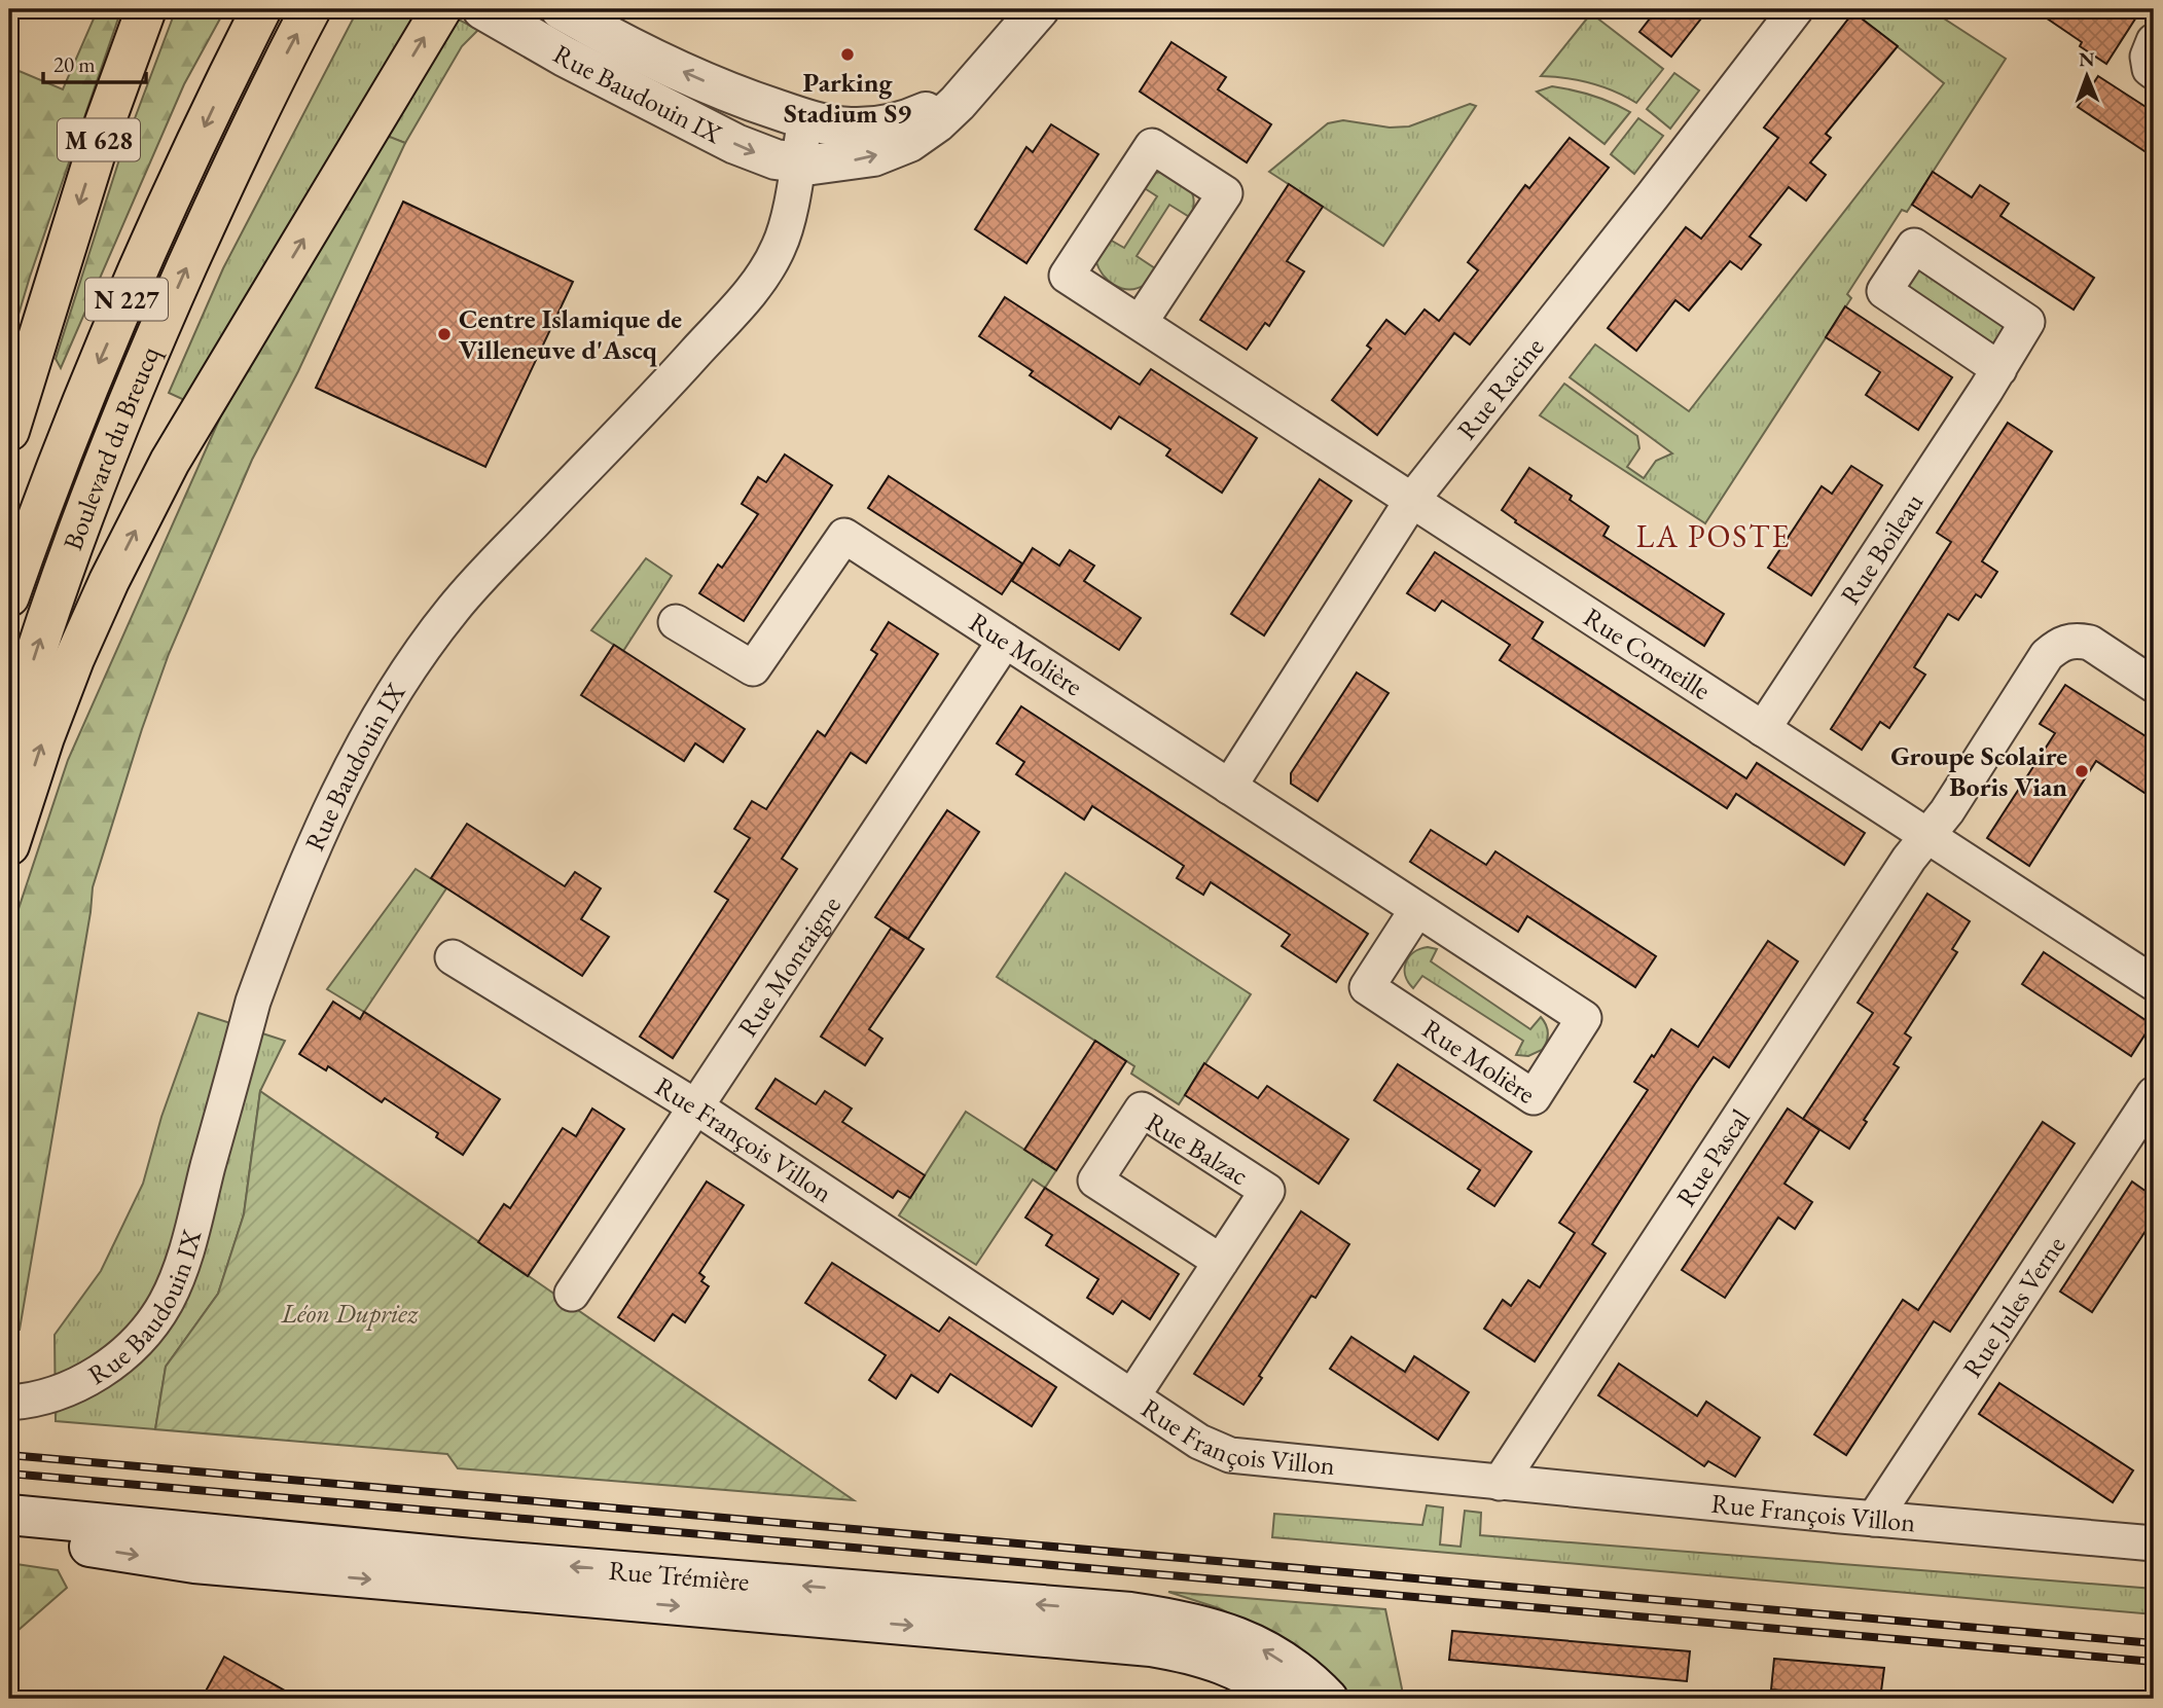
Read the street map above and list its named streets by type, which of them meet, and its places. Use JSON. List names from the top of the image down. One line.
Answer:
{"streets":{"highway":["M 628","N 227","Boulevard du Breucq"],"main road":["Rue Baudouin IX","Rue Trémière"],"street":["Rue Racine","Rue Boileau","Rue Corneille","Rue Molière","Rue Montaigne","Rue François Villon","Rue Balzac","Rue Pascal","Rue Jules Verne"]},"crossings":[["Rue Racine","Rue Corneille"],["Rue Racine","Rue Molière"],["Rue Boileau","Rue Corneille"],["Rue Corneille","Rue Pascal"],["Rue Molière","Rue Montaigne"],["Rue Montaigne","Rue François Villon"],["Rue François Villon","Rue Balzac"],["Rue François Villon","Rue Pascal"],["Rue François Villon","Rue Jules Verne"]],"districts":["LA POSTE"],"parks":["Léon Dupriez"],"places":["Parking Stadium S9","Centre Islamique de Villeneuve d'Ascq","Groupe Scolaire Boris Vian"],"scale_bar":"20 m","north":"top"}
